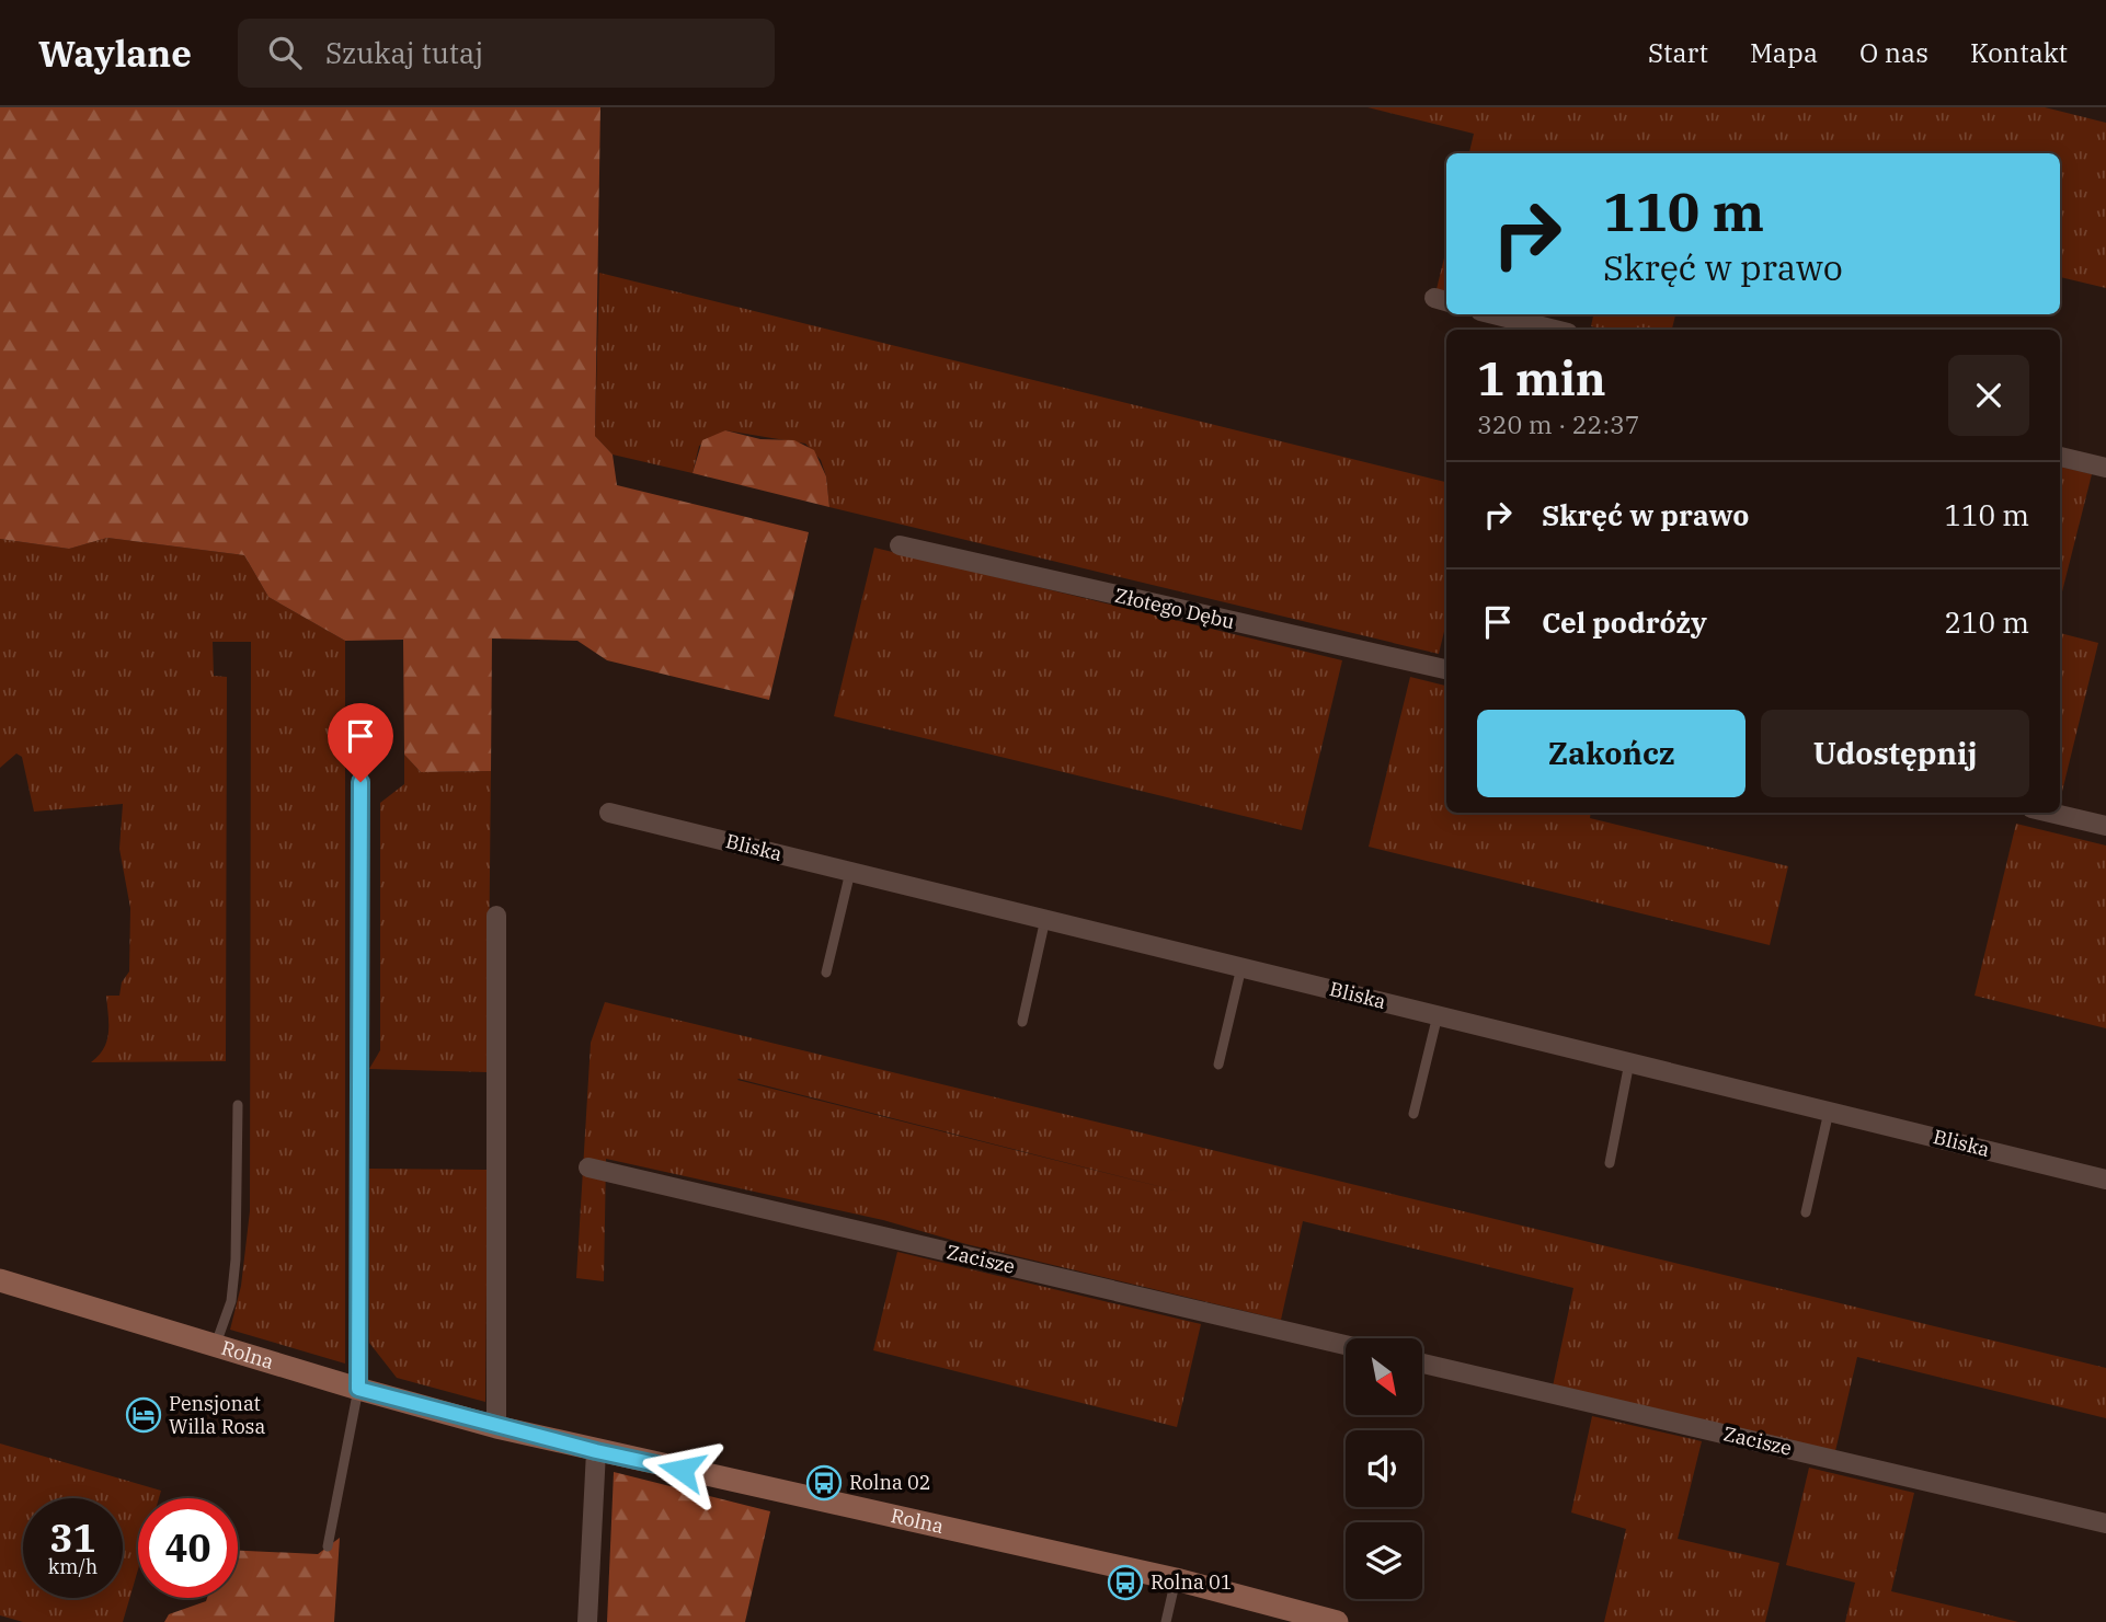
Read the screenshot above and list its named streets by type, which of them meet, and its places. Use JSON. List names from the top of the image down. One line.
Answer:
{"streets":{"street":["Złotego Dębu","Bliska","Zacisze","Rolna"]},"places":{"hotel":["Pensjonat Willa Rosa"],"bus stop":["Rolna 02","Rolna 01"]},"north":"bottom right","page":{"header":"Waylane","search":"Szukaj tutaj","nav":["Start","Mapa","O nas","Kontakt"],"turn":["110 m","Skręć w prawo"],"heading":["1 min","320 m · 22:37"],"list":[{"name":"Skręć w prawo","value":"110 m"},{"name":"Cel podróży","value":"210 m"}],"buttons":["Zakończ","Udostępnij"],"speed":"31 km/h","limit":"40"}}
